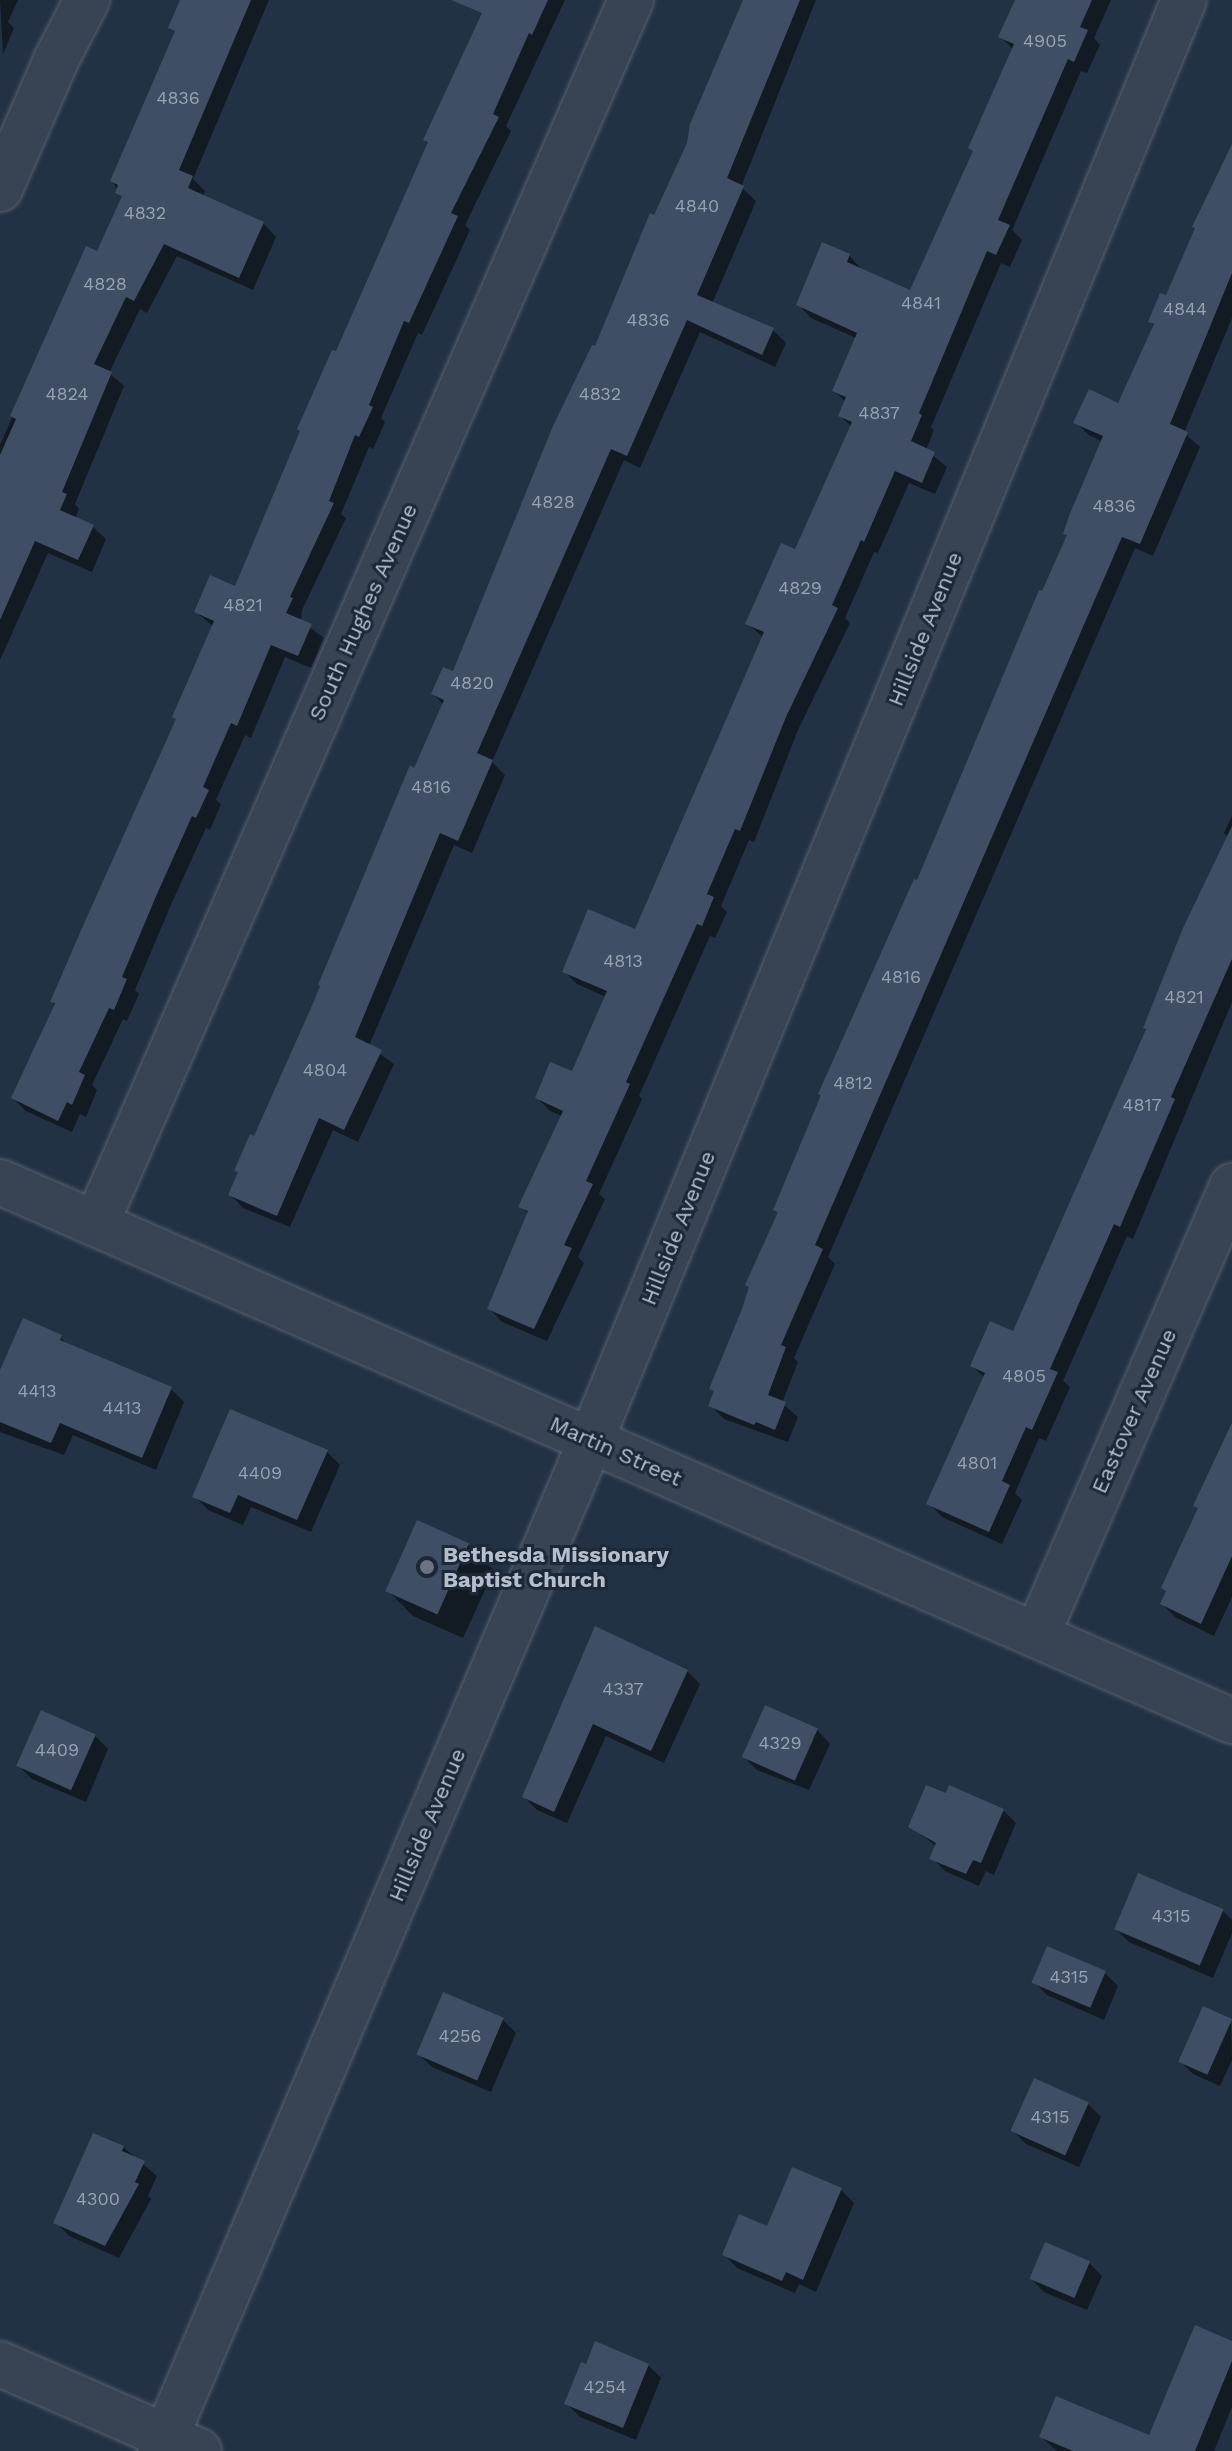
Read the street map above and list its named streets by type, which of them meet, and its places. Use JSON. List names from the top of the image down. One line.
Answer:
{"streets":{"street":["South Hughes Avenue","Hillside Avenue","Eastover Avenue","Martin Street"]},"crossings":[["South Hughes Avenue","Martin Street"],["Hillside Avenue","Martin Street"],["Eastover Avenue","Martin Street"]],"places":["Bethesda Missionary Baptist Church"],"house_numbers":["4905","4836","4840","4832","4828","4841","4844","4836","4824","4832","4837","4828","4836","4829","4821","4820","4816","4813","4816","4821","4804","4812","4817","4805","4413","4413","4801","4409","4337","4329","4409","4315","4315","4256","4315","4300","4254"]}
